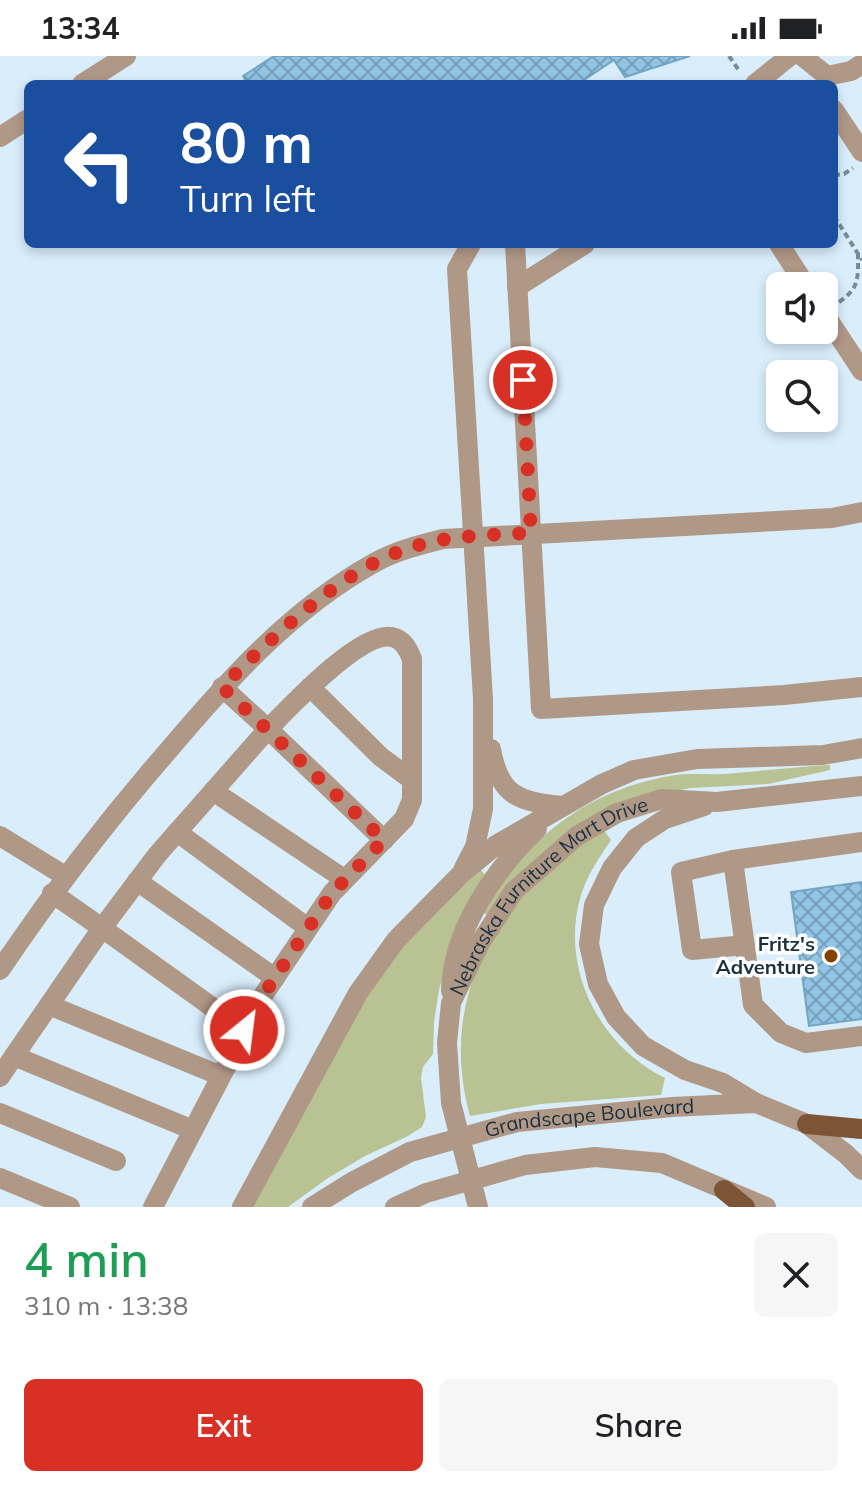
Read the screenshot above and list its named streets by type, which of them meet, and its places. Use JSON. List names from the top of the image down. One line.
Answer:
{"streets":{"street":["Nebraska Furniture Mart Drive","Grandscape Boulevard"]},"places":["Fritz's Adventure"],"page":{"status":"13:34","turn":["80 m","Turn left"],"heading":["4 min","310 m · 13:38"],"buttons":["Exit","Share"]}}
